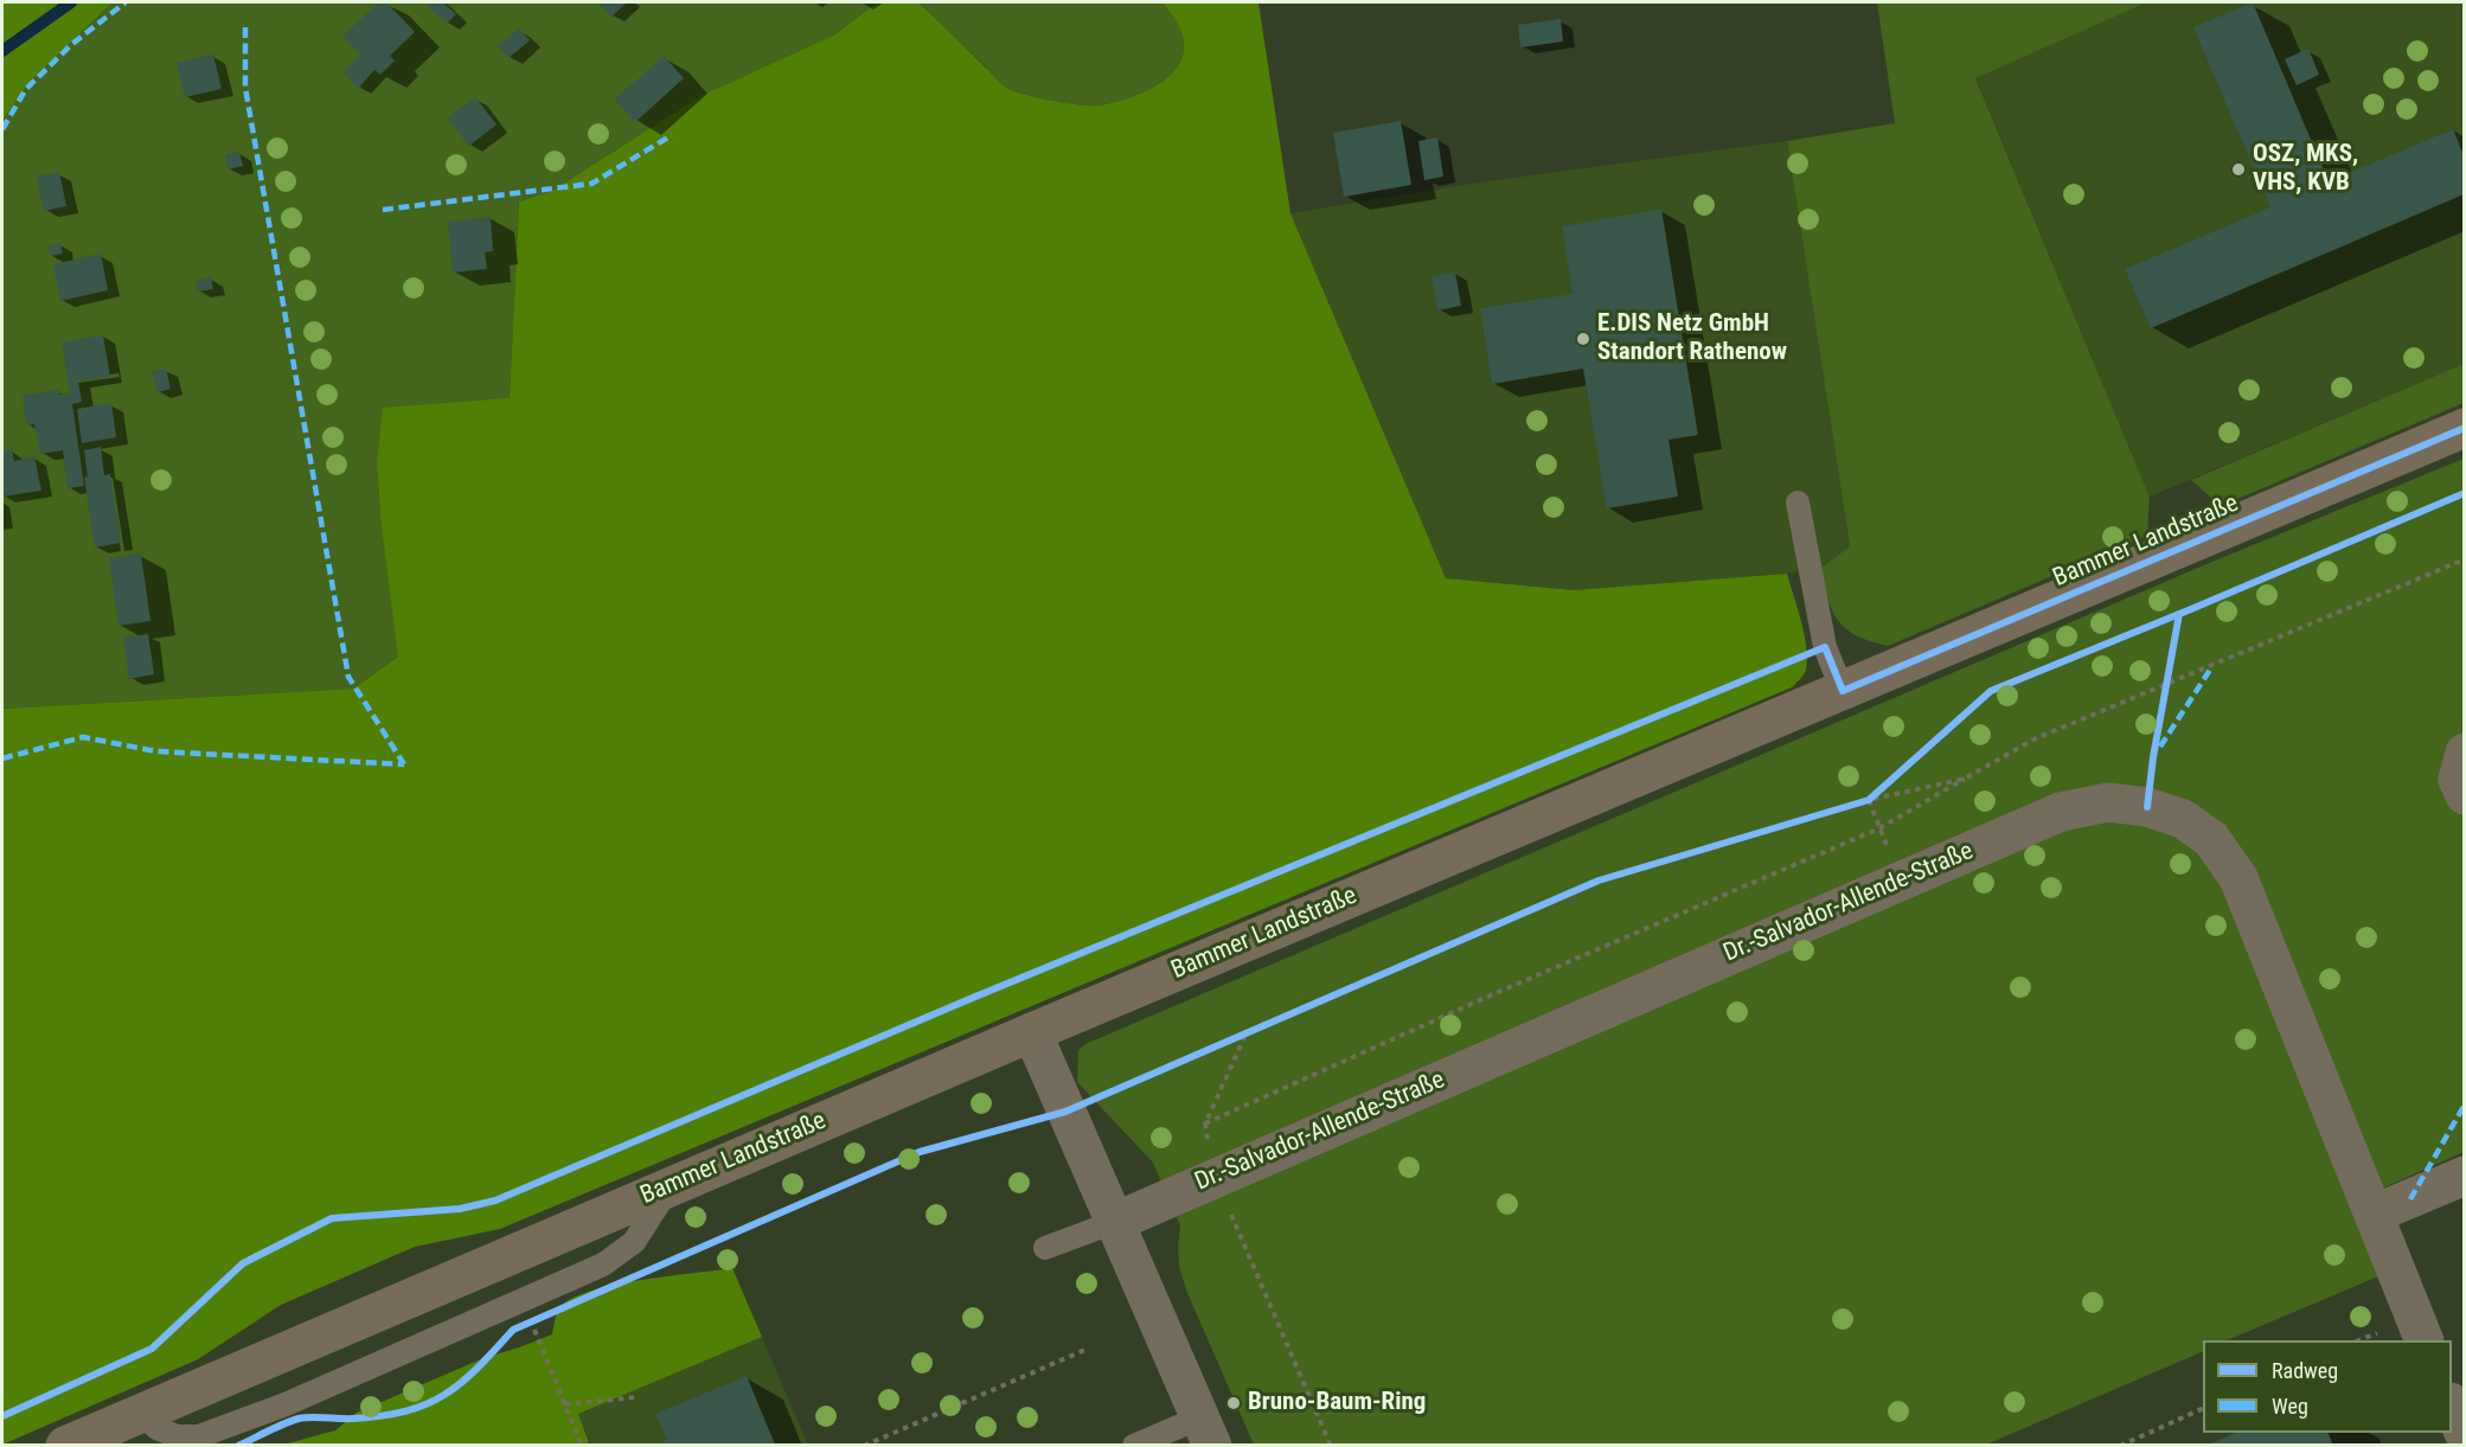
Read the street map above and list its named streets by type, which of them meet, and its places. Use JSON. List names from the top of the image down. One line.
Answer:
{"streets":{"main road":["Bammer Landstraße"],"street":["Dr.-Salvador-Allende-Straße"]},"places":["OSZ, MKS, VHS, KVB","E.DIS Netz GmbH Standort Rathenow","Bruno-Baum-Ring"],"legend":["Radweg","Weg"]}
